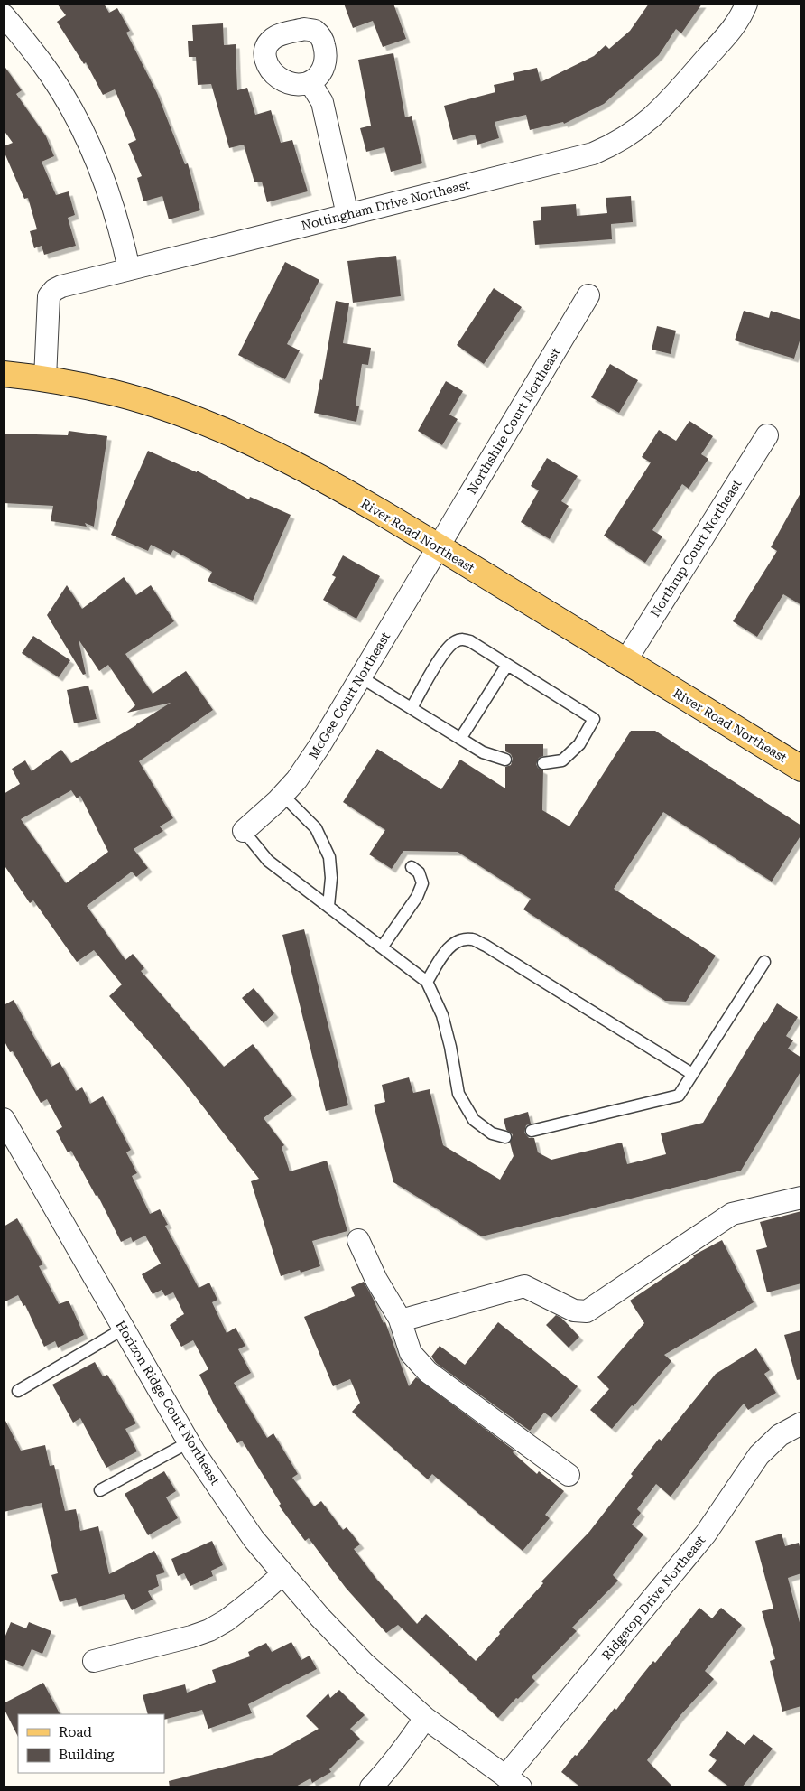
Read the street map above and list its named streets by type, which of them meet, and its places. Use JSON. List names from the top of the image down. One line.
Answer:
{"streets":{"main road":["River Road Northeast"],"street":["Nottingham Drive Northeast","Northshire Court Northeast","Northrup Court Northeast","McGee Court Northeast","Horizon Ridge Court Northeast","Ridgetop Drive Northeast"]},"crossings":[["Nottingham Drive Northeast","River Road Northeast"],["Northshire Court Northeast","River Road Northeast"],["Northshire Court Northeast","McGee Court Northeast"],["River Road Northeast","Northrup Court Northeast"],["River Road Northeast","McGee Court Northeast"],["Horizon Ridge Court Northeast","Ridgetop Drive Northeast"]],"legend":["Road","Building"]}
